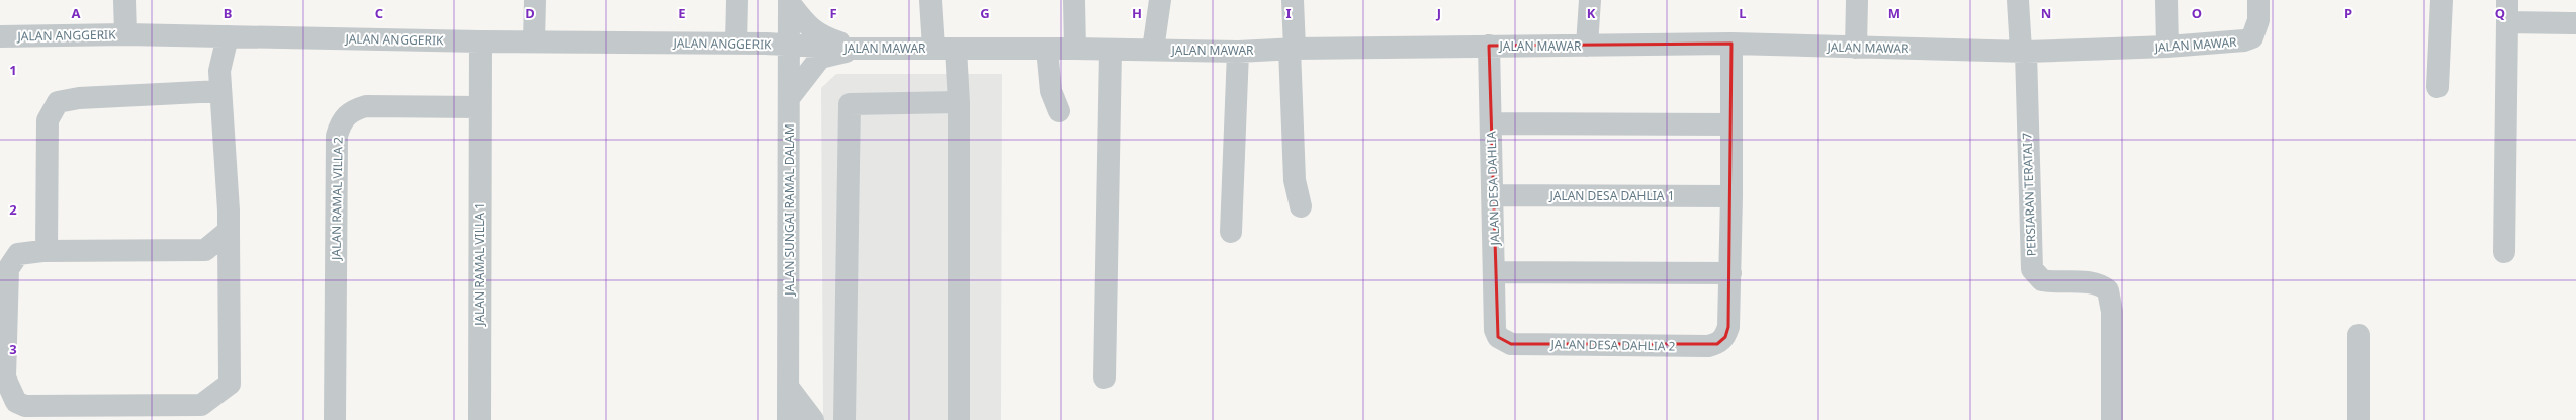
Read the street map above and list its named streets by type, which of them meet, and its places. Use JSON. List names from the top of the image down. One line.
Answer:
{"streets":{"street":["JALAN ANGGERIK","JALAN MAWAR","JALAN DESA DAHLIA","PERSIARAN TERATAI 7","JALAN DESA DAHLIA 1","JALAN RAMAL VILLA 2","JALAN SUNGAI RAMAL DALAM","JALAN RAMAL VILLA 1","JALAN DESA DAHLIA 2"]},"crossings":[["JALAN ANGGERIK","JALAN MAWAR"],["JALAN ANGGERIK","JALAN SUNGAI RAMAL DALAM"],["JALAN ANGGERIK","JALAN RAMAL VILLA 1"],["JALAN MAWAR","JALAN DESA DAHLIA"],["JALAN MAWAR","PERSIARAN TERATAI 7"],["JALAN MAWAR","JALAN SUNGAI RAMAL DALAM"],["JALAN DESA DAHLIA","JALAN DESA DAHLIA 1"],["JALAN DESA DAHLIA","JALAN DESA DAHLIA 2"],["JALAN RAMAL VILLA 2","JALAN RAMAL VILLA 1"]],"grid":{"columns":["A","B","C","D","E","F","G","H","I","J","K","L","M","N","O","P","Q"],"rows":["1","2","3"]}}
